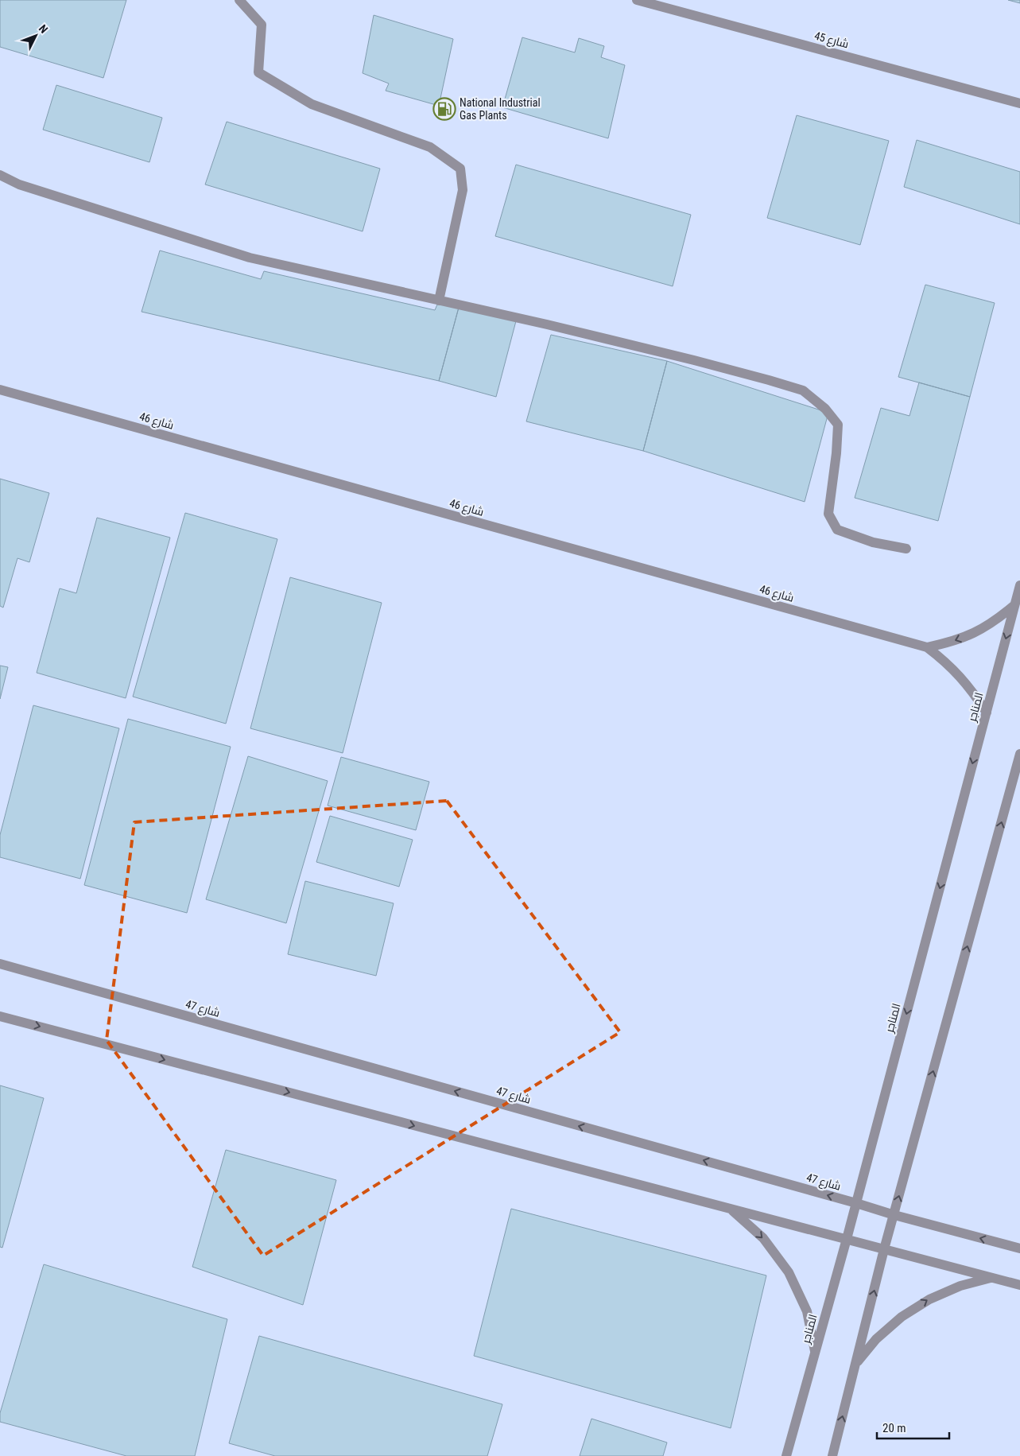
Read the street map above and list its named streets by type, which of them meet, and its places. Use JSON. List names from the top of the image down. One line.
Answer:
{"streets":{"street":["شارع 45","شارع 46","المناجر","شارع 47"]},"crossings":[["شارع 46","المناجر"],["المناجر","شارع 47"]],"places":{"fuel station":["National Industrial Gas Plants"]},"scale_bar":"20 m","north":"top right"}
